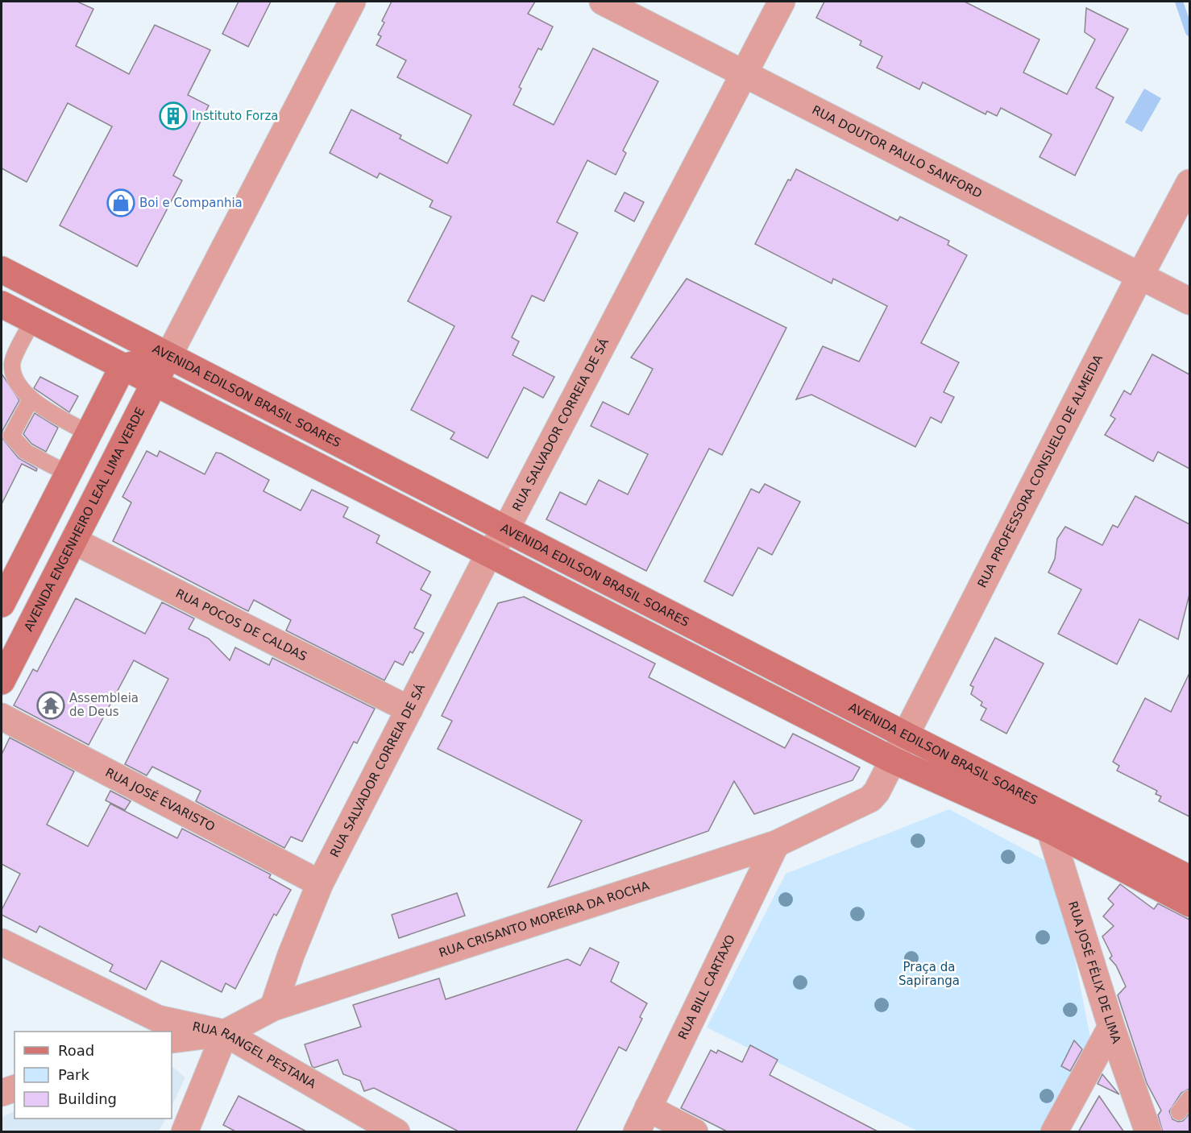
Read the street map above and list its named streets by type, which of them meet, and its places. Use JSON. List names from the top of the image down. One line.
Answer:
{"streets":{"main road":["AVENIDA EDILSON BRASIL SOARES","AVENIDA ENGENHEIRO LEAL LIMA VERDE"],"street":["RUA DOUTOR PAULO SANFORD","RUA SALVADOR CORREIA DE SÁ","RUA PROFESSORA CONSUELO DE ALMEIDA","RUA POCOS DE CALDAS","RUA JOSÉ EVARISTO","RUA CRISANTO MOREIRA DA ROCHA","RUA JOSÉ FÉLIX DE LIMA","RUA BILL CARTAXO","RUA RANGEL PESTANA"]},"crossings":[["RUA DOUTOR PAULO SANFORD","RUA SALVADOR CORREIA DE SÁ"],["RUA DOUTOR PAULO SANFORD","RUA PROFESSORA CONSUELO DE ALMEIDA"],["AVENIDA EDILSON BRASIL SOARES","RUA SALVADOR CORREIA DE SÁ"],["AVENIDA EDILSON BRASIL SOARES","RUA PROFESSORA CONSUELO DE ALMEIDA"],["AVENIDA EDILSON BRASIL SOARES","AVENIDA ENGENHEIRO LEAL LIMA VERDE"],["AVENIDA EDILSON BRASIL SOARES","RUA CRISANTO MOREIRA DA ROCHA"],["AVENIDA EDILSON BRASIL SOARES","RUA JOSÉ FÉLIX DE LIMA"],["RUA SALVADOR CORREIA DE SÁ","RUA POCOS DE CALDAS"],["RUA SALVADOR CORREIA DE SÁ","RUA JOSÉ EVARISTO"],["RUA SALVADOR CORREIA DE SÁ","RUA CRISANTO MOREIRA DA ROCHA"],["RUA PROFESSORA CONSUELO DE ALMEIDA","RUA CRISANTO MOREIRA DA ROCHA"],["AVENIDA ENGENHEIRO LEAL LIMA VERDE","RUA POCOS DE CALDAS"],["RUA CRISANTO MOREIRA DA ROCHA","RUA BILL CARTAXO"],["RUA CRISANTO MOREIRA DA ROCHA","RUA RANGEL PESTANA"]],"parks":["Praça da Sapiranga"],"places":{"building":["Instituto Forza"],"shop":["Boi e Companhia"],"temple":["Assembleia de Deus"]},"legend":["Road","Park","Building"]}
